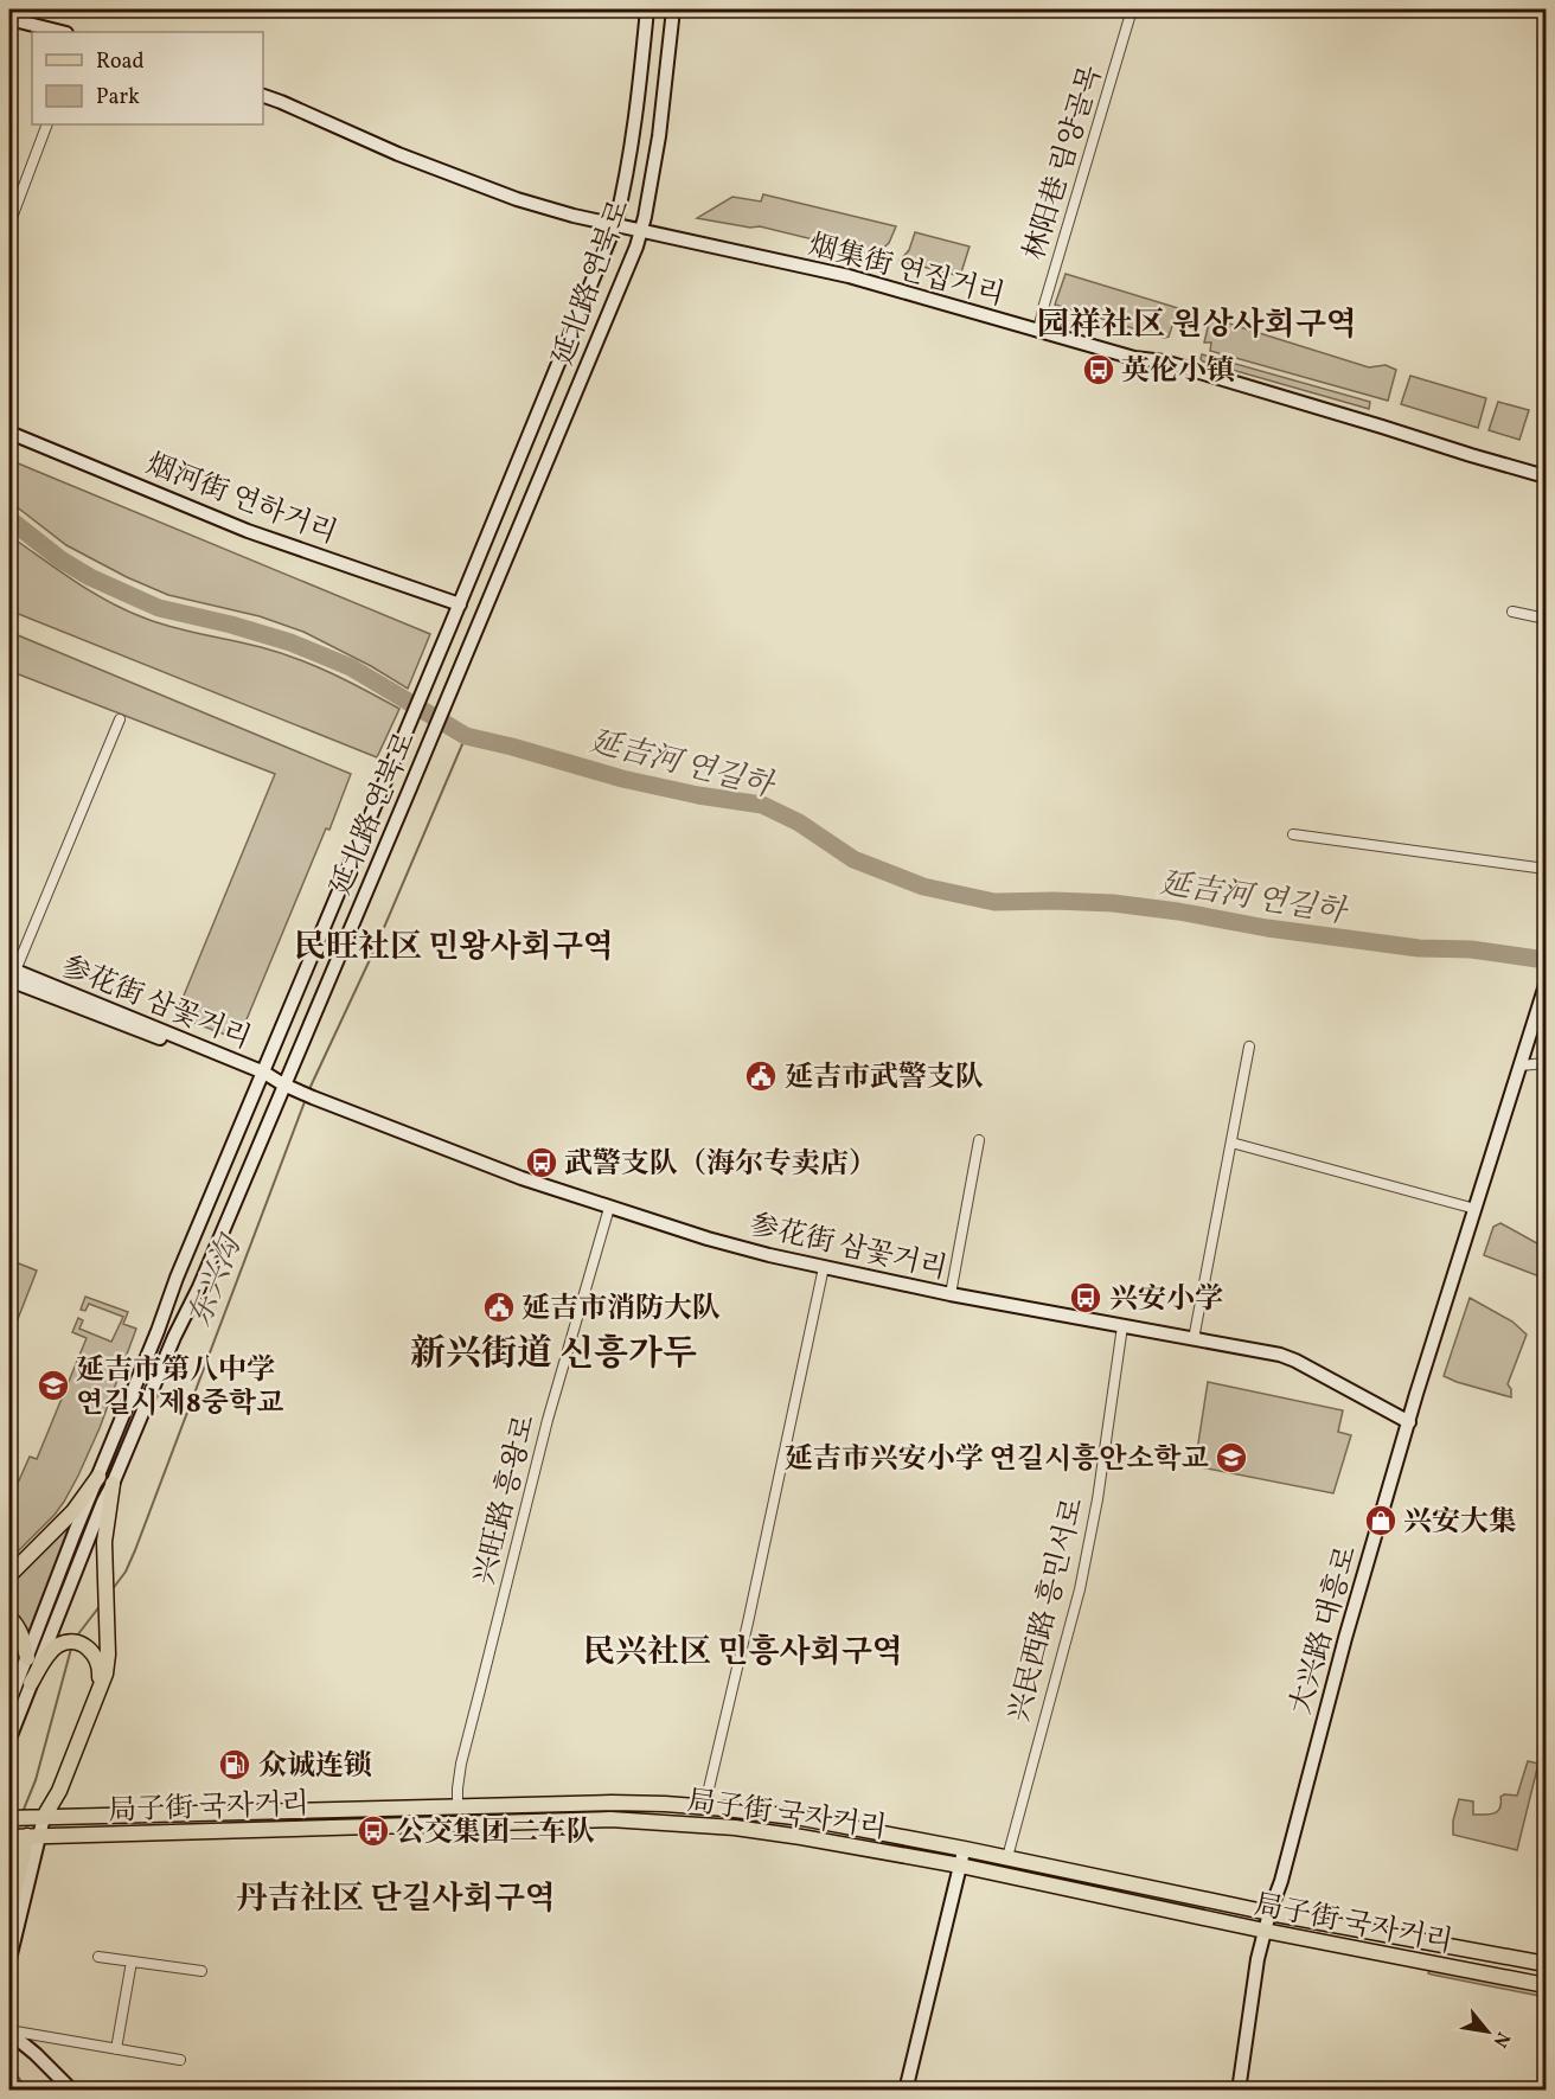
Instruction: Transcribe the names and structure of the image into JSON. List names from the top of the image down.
{
  "streets": {
    "main road": [
      "烟集街 연집거리",
      "延北路 연북로",
      "烟河街 연하거리",
      "参花街 삼꽃거리",
      "大兴路 대흥로",
      "局子街 국자거리"
    ],
    "street": ["林阳巷 림양골목", "兴旺路 흥왕로", "兴民西路 흥민서로"]
  },
  "crossings": [
    ["林阳巷 림양골목", "烟集街 연집거리"],
    ["烟集街 연집거리", "延北路 연북로"],
    ["延北路 연북로", "烟河街 연하거리"],
    ["延北路 연북로", "参花街 삼꽃거리"],
    ["参花街 삼꽃거리", "兴旺路 흥왕로"],
    ["参花街 삼꽃거리", "兴民西路 흥민서로"],
    ["参花街 삼꽃거리", "大兴路 대흥로"],
    ["兴旺路 흥왕로", "局子街 국자거리"],
    ["兴民西路 흥민서로", "局子街 국자거리"],
    ["大兴路 대흥로", "局子街 국자거리"]
  ],
  "districts": [
    "园祥社区 원상사회구역",
    "民旺社区 민왕사회구역",
    "新兴街道 신흥가두",
    "民兴社区 민흥사회구역",
    "丹吉社区 단길사회구역"
  ],
  "water": ["延吉河 연길하", "东兴沟"],
  "places": {
    "bus stop": [
      "英伦小镇",
      "武警支队（海尔专卖店）",
      "兴安小学",
      "公交集团二车队"
    ],
    "public building": ["延吉市武警支队", "延吉市消防大队"],
    "school or university": ["延吉市第八中学 연길시제8중학교", "延吉市兴安小学 연길시흥안소학교"],
    "shop": ["兴安大集"],
    "fuel station": ["众诚连锁"]
  },
  "legend": ["Road", "Park"],
  "north": "bottom right"
}
